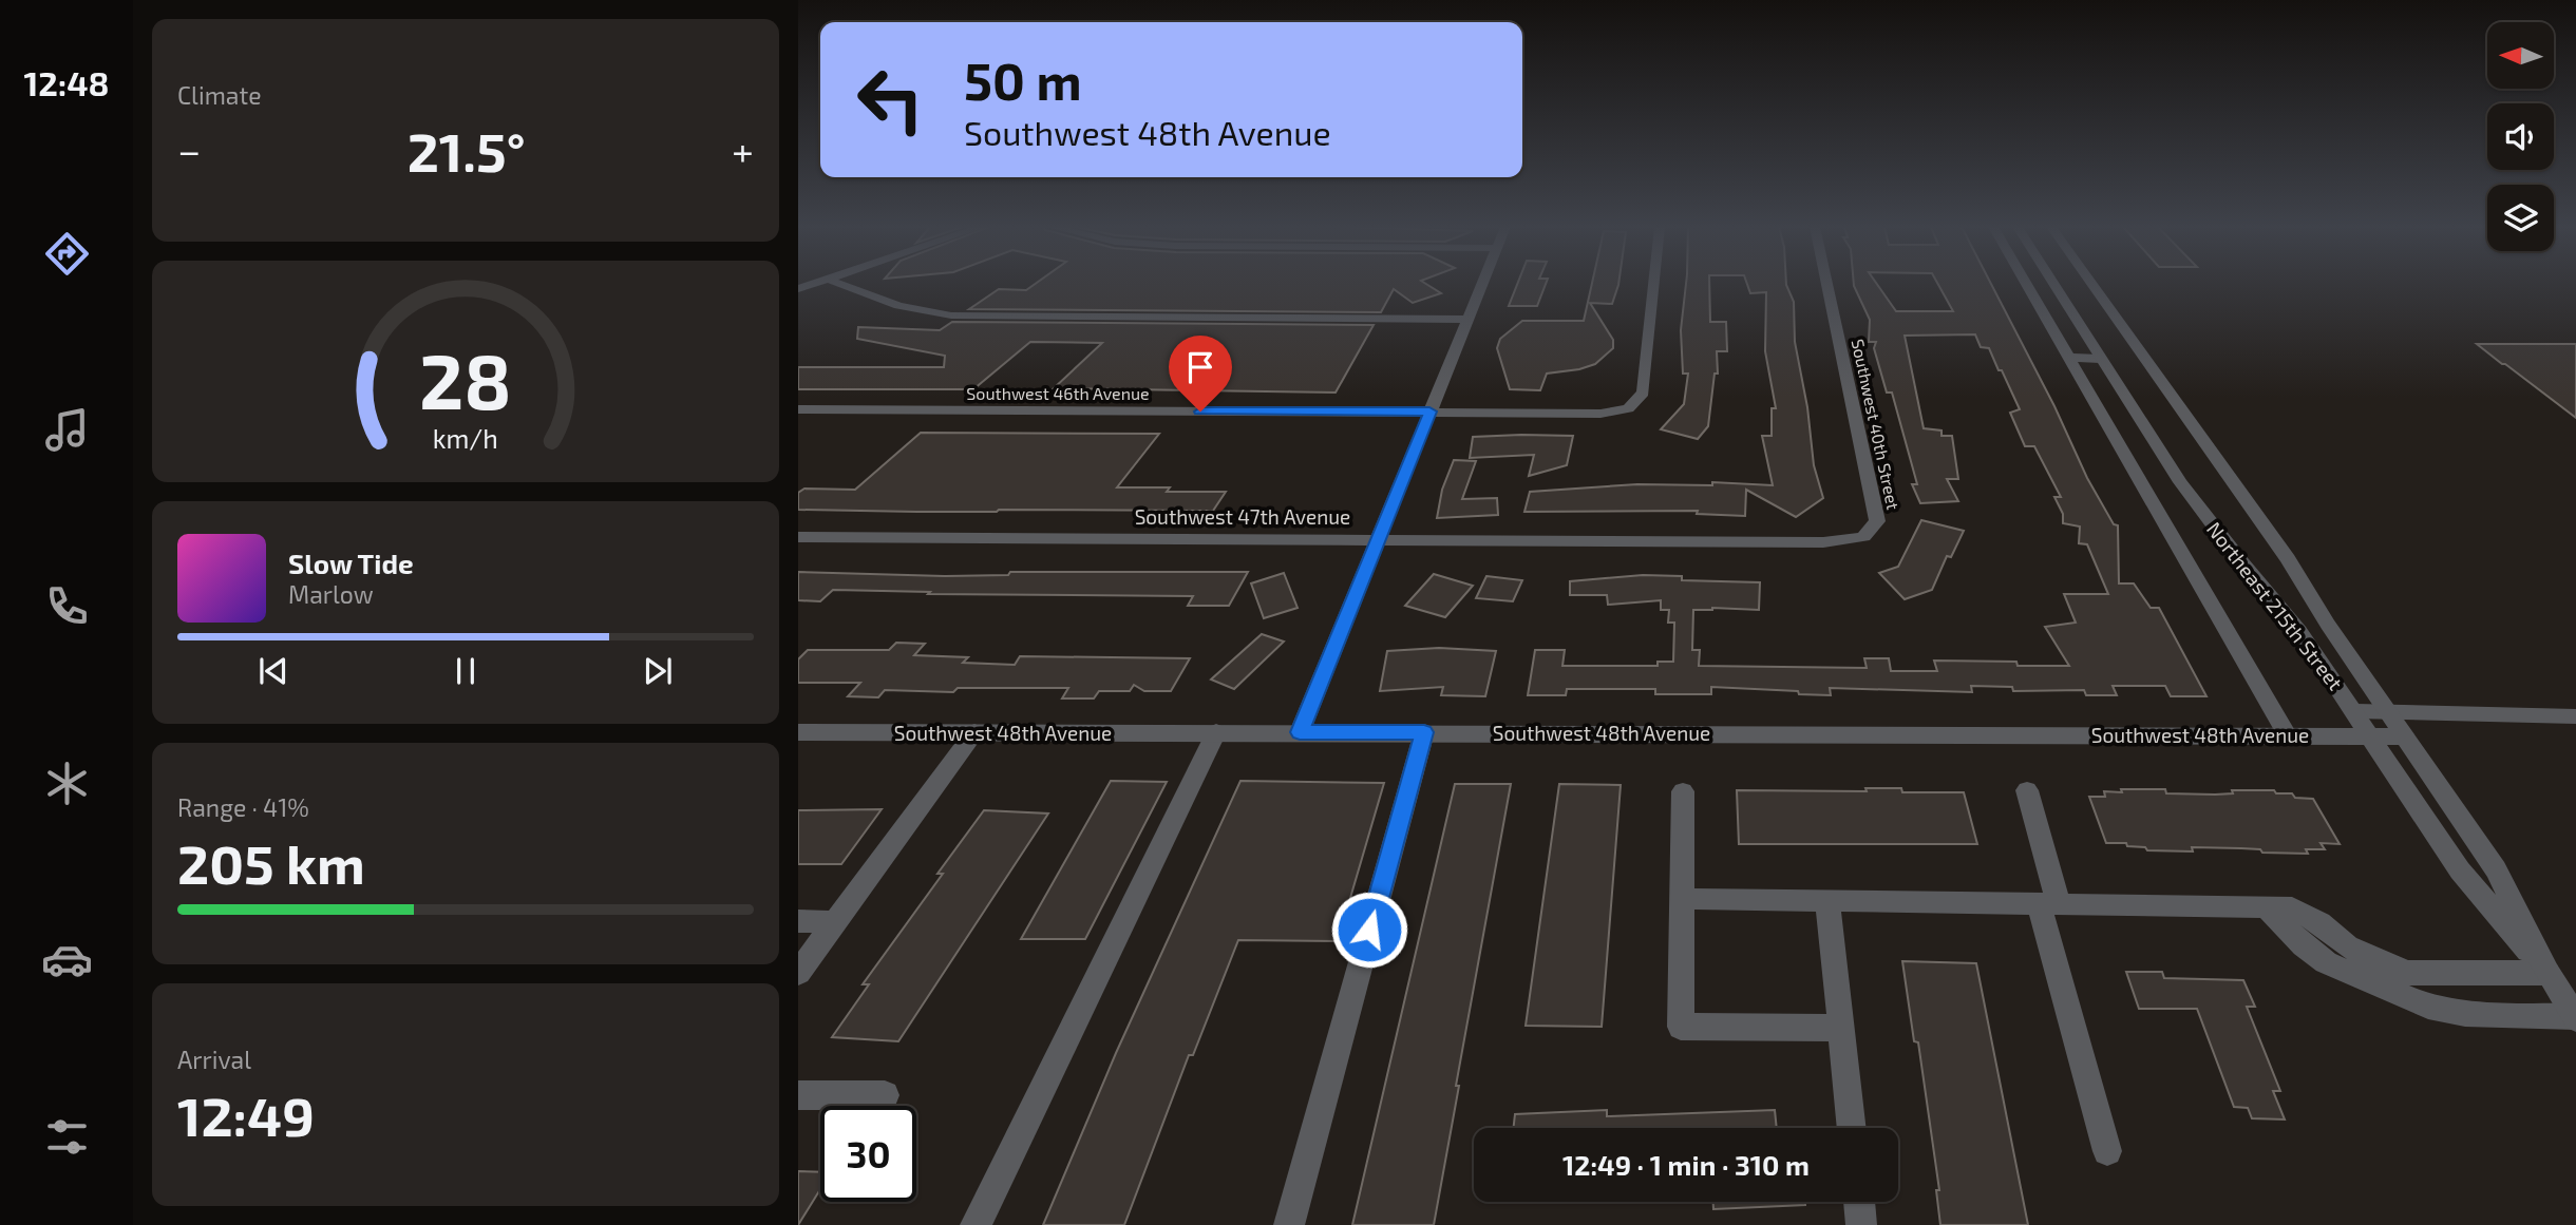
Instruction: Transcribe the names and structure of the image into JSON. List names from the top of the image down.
{
  "streets": {
    "street": [
      "Southwest 46th Avenue",
      "Southwest 40th Street",
      "Southwest 47th Avenue",
      "Northeast 215th Street",
      "Southwest 48th Avenue"
    ]
  },
  "crossings": [
    ["Southwest 40th Street", "Southwest 47th Avenue"],
    ["Northeast 215th Street", "Southwest 48th Avenue"]
  ],
  "north": "left",
  "page": {
    "tabs": "12:48",
    "tile": [
      "Climate",
      ["Range · 41%", "205 km"],
      ["Arrival", "12:49"]
    ],
    "turn": ["50 m", "Southwest 48th Avenue"],
    "heat": ["−", "21.5°", "+"],
    "song": ["Slow Tide", "Marlow"],
    "limit": "30",
    "trip": "12:49 · 1 min · 310 m",
    "gauge": ["28", "km/h"]
  }
}
